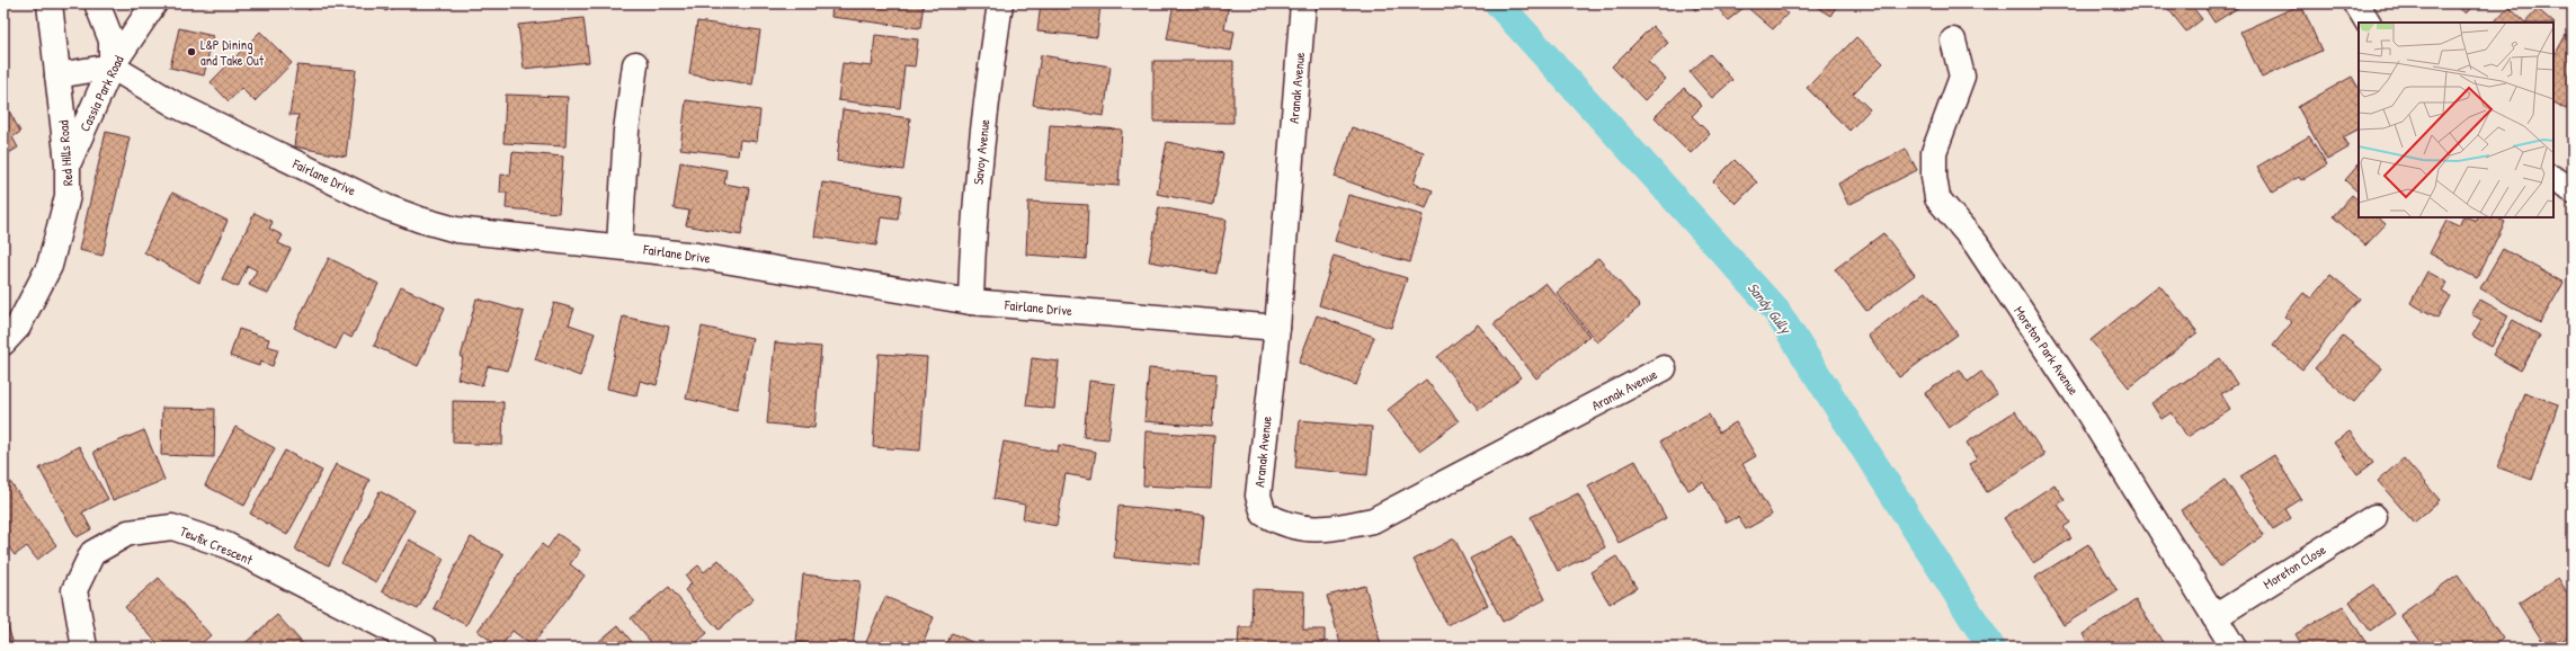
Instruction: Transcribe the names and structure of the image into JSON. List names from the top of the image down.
{
  "streets": {
    "street": [
      "Aranak Avenue",
      "Cassia Park Road",
      "Savoy Avenue",
      "Red Hills Road",
      "Fairlane Drive",
      "Moreton Park Avenue",
      "Tewfix Crescent",
      "Moreton Close"
    ]
  },
  "crossings": [
    ["Aranak Avenue", "Fairlane Drive"],
    ["Cassia Park Road", "Red Hills Road"],
    ["Cassia Park Road", "Fairlane Drive"],
    ["Savoy Avenue", "Fairlane Drive"],
    ["Moreton Park Avenue", "Moreton Close"]
  ],
  "water": ["Sandy Gully"],
  "places": ["L&P Dining and Take Out"]
}
